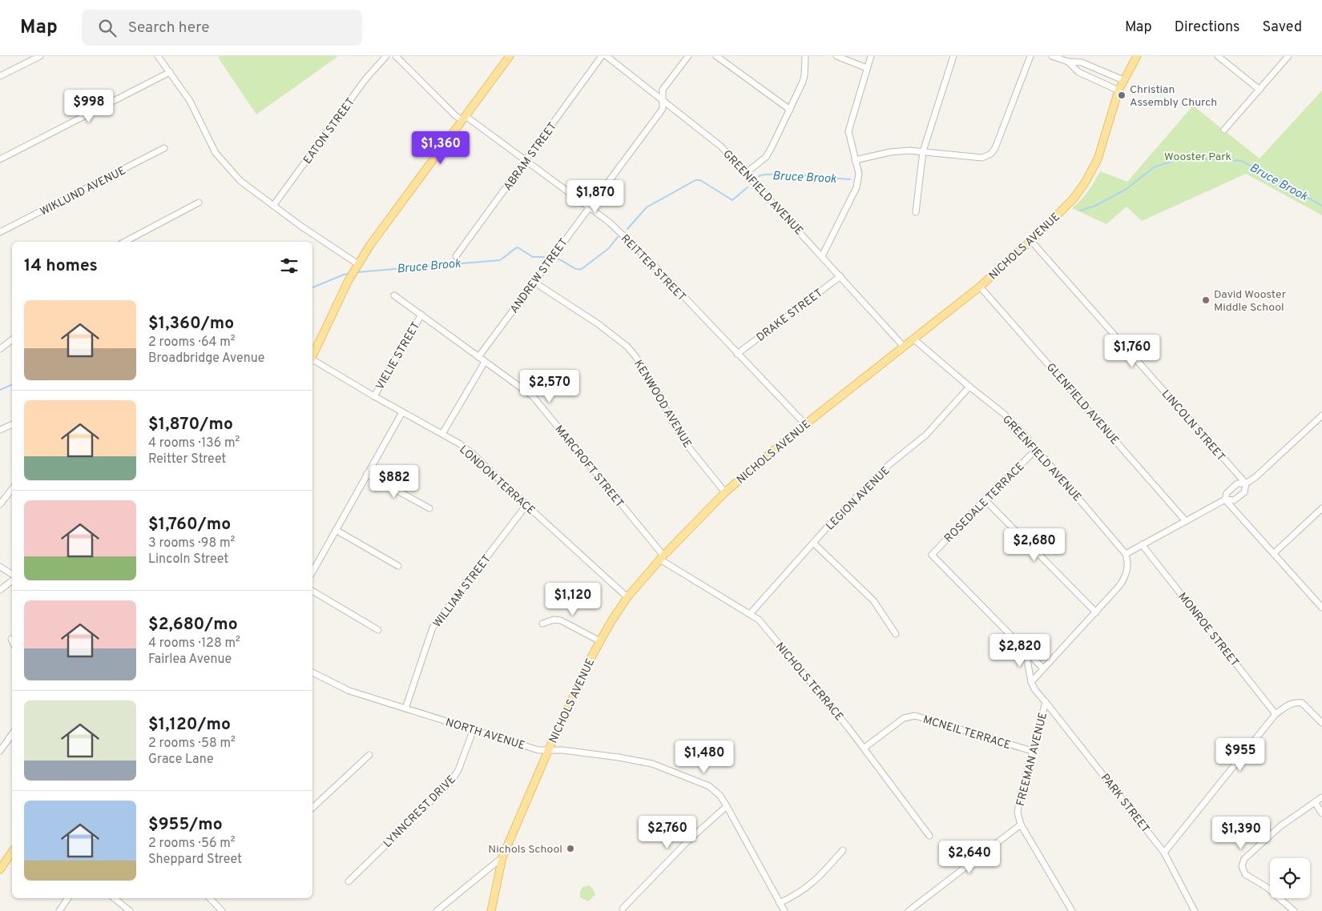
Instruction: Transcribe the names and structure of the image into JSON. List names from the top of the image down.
{
  "streets": {
    "main road": ["NICHOLS AVENUE"],
    "street": [
      "EATON STREET",
      "ABRAM STREET",
      "WIKLUND AVENUE",
      "GREENFIELD AVENUE",
      "REITTER STREET",
      "ANDREW STREET",
      "DRAKE STREET",
      "VIELIE STREET",
      "KENWOOD AVENUE",
      "GLENFIELD AVENUE",
      "LINCOLN STREET",
      "MARCROFT STREET",
      "LONDON TERRACE",
      "LEGION AVENUE",
      "ROSEDALE TERRACE",
      "WILLIAM STREET",
      "MONROE STREET",
      "NICHOLS TERRACE",
      "MCNEIL TERRACE",
      "NORTH AVENUE",
      "FREEMAN AVENUE",
      "PARK STREET",
      "LYNNCREST DRIVE"
    ]
  },
  "crossings": [
    ["ABRAM STREET", "REITTER STREET"],
    ["GREENFIELD AVENUE", "NICHOLS AVENUE"],
    ["GREENFIELD AVENUE", "ANDREW STREET"],
    ["GREENFIELD AVENUE", "DRAKE STREET"],
    ["GREENFIELD AVENUE", "LEGION AVENUE"],
    ["GREENFIELD AVENUE", "ROSEDALE TERRACE"],
    ["NICHOLS AVENUE", "REITTER STREET"],
    ["NICHOLS AVENUE", "KENWOOD AVENUE"],
    ["NICHOLS AVENUE", "GLENFIELD AVENUE"],
    ["NICHOLS AVENUE", "LINCOLN STREET"],
    ["NICHOLS AVENUE", "MARCROFT STREET"],
    ["NICHOLS AVENUE", "LONDON TERRACE"],
    ["NICHOLS AVENUE", "NICHOLS TERRACE"],
    ["NICHOLS AVENUE", "NORTH AVENUE"],
    ["REITTER STREET", "ANDREW STREET"],
    ["REITTER STREET", "DRAKE STREET"],
    ["ANDREW STREET", "KENWOOD AVENUE"],
    ["ANDREW STREET", "MARCROFT STREET"],
    ["VIELIE STREET", "MARCROFT STREET"],
    ["VIELIE STREET", "LONDON TERRACE"],
    ["MARCROFT STREET", "NICHOLS TERRACE"],
    ["LONDON TERRACE", "WILLIAM STREET"],
    ["LEGION AVENUE", "NICHOLS TERRACE"],
    ["WILLIAM STREET", "NORTH AVENUE"],
    ["NICHOLS TERRACE", "MCNEIL TERRACE"],
    ["MCNEIL TERRACE", "FREEMAN AVENUE"],
    ["NORTH AVENUE", "LYNNCREST DRIVE"],
    ["FREEMAN AVENUE", "PARK STREET"]
  ],
  "water": ["Bruce Brook"],
  "parks": ["Wooster Park"],
  "places": ["Christian Assembly Church", "David Wooster Middle School", "Nichols School"],
  "page": {
    "header": "Map",
    "search": "Search here",
    "nav": ["Map", "Directions", "Saved"],
    "price": [
      "$998",
      "$1,360",
      "$1,870",
      "$1,760",
      "$2,570",
      "$882",
      "$2,680",
      "$1,120",
      "$2,820",
      "$955",
      "$1,480",
      "$2,760",
      "$1,390",
      "$2,640"
    ],
    "heading": "14 homes",
    "list": [
      {
        "name": "$1,360/mo",
        "note": "2 rooms · 64 m² · Broadbridge Avenue"
      },
      {
        "name": "$1,870/mo",
        "note": "4 rooms · 136 m² · Reitter Street"
      },
      {
        "name": "$1,760/mo",
        "note": "3 rooms · 98 m² · Lincoln Street"
      },
      {
        "name": "$2,680/mo",
        "note": "4 rooms · 128 m² · Fairlea Avenue"
      },
      {
        "name": "$1,120/mo",
        "note": "2 rooms · 58 m² · Grace Lane"
      },
      {
        "name": "$955/mo",
        "note": "2 rooms · 56 m² · Sheppard Street"
      }
    ]
  }
}
